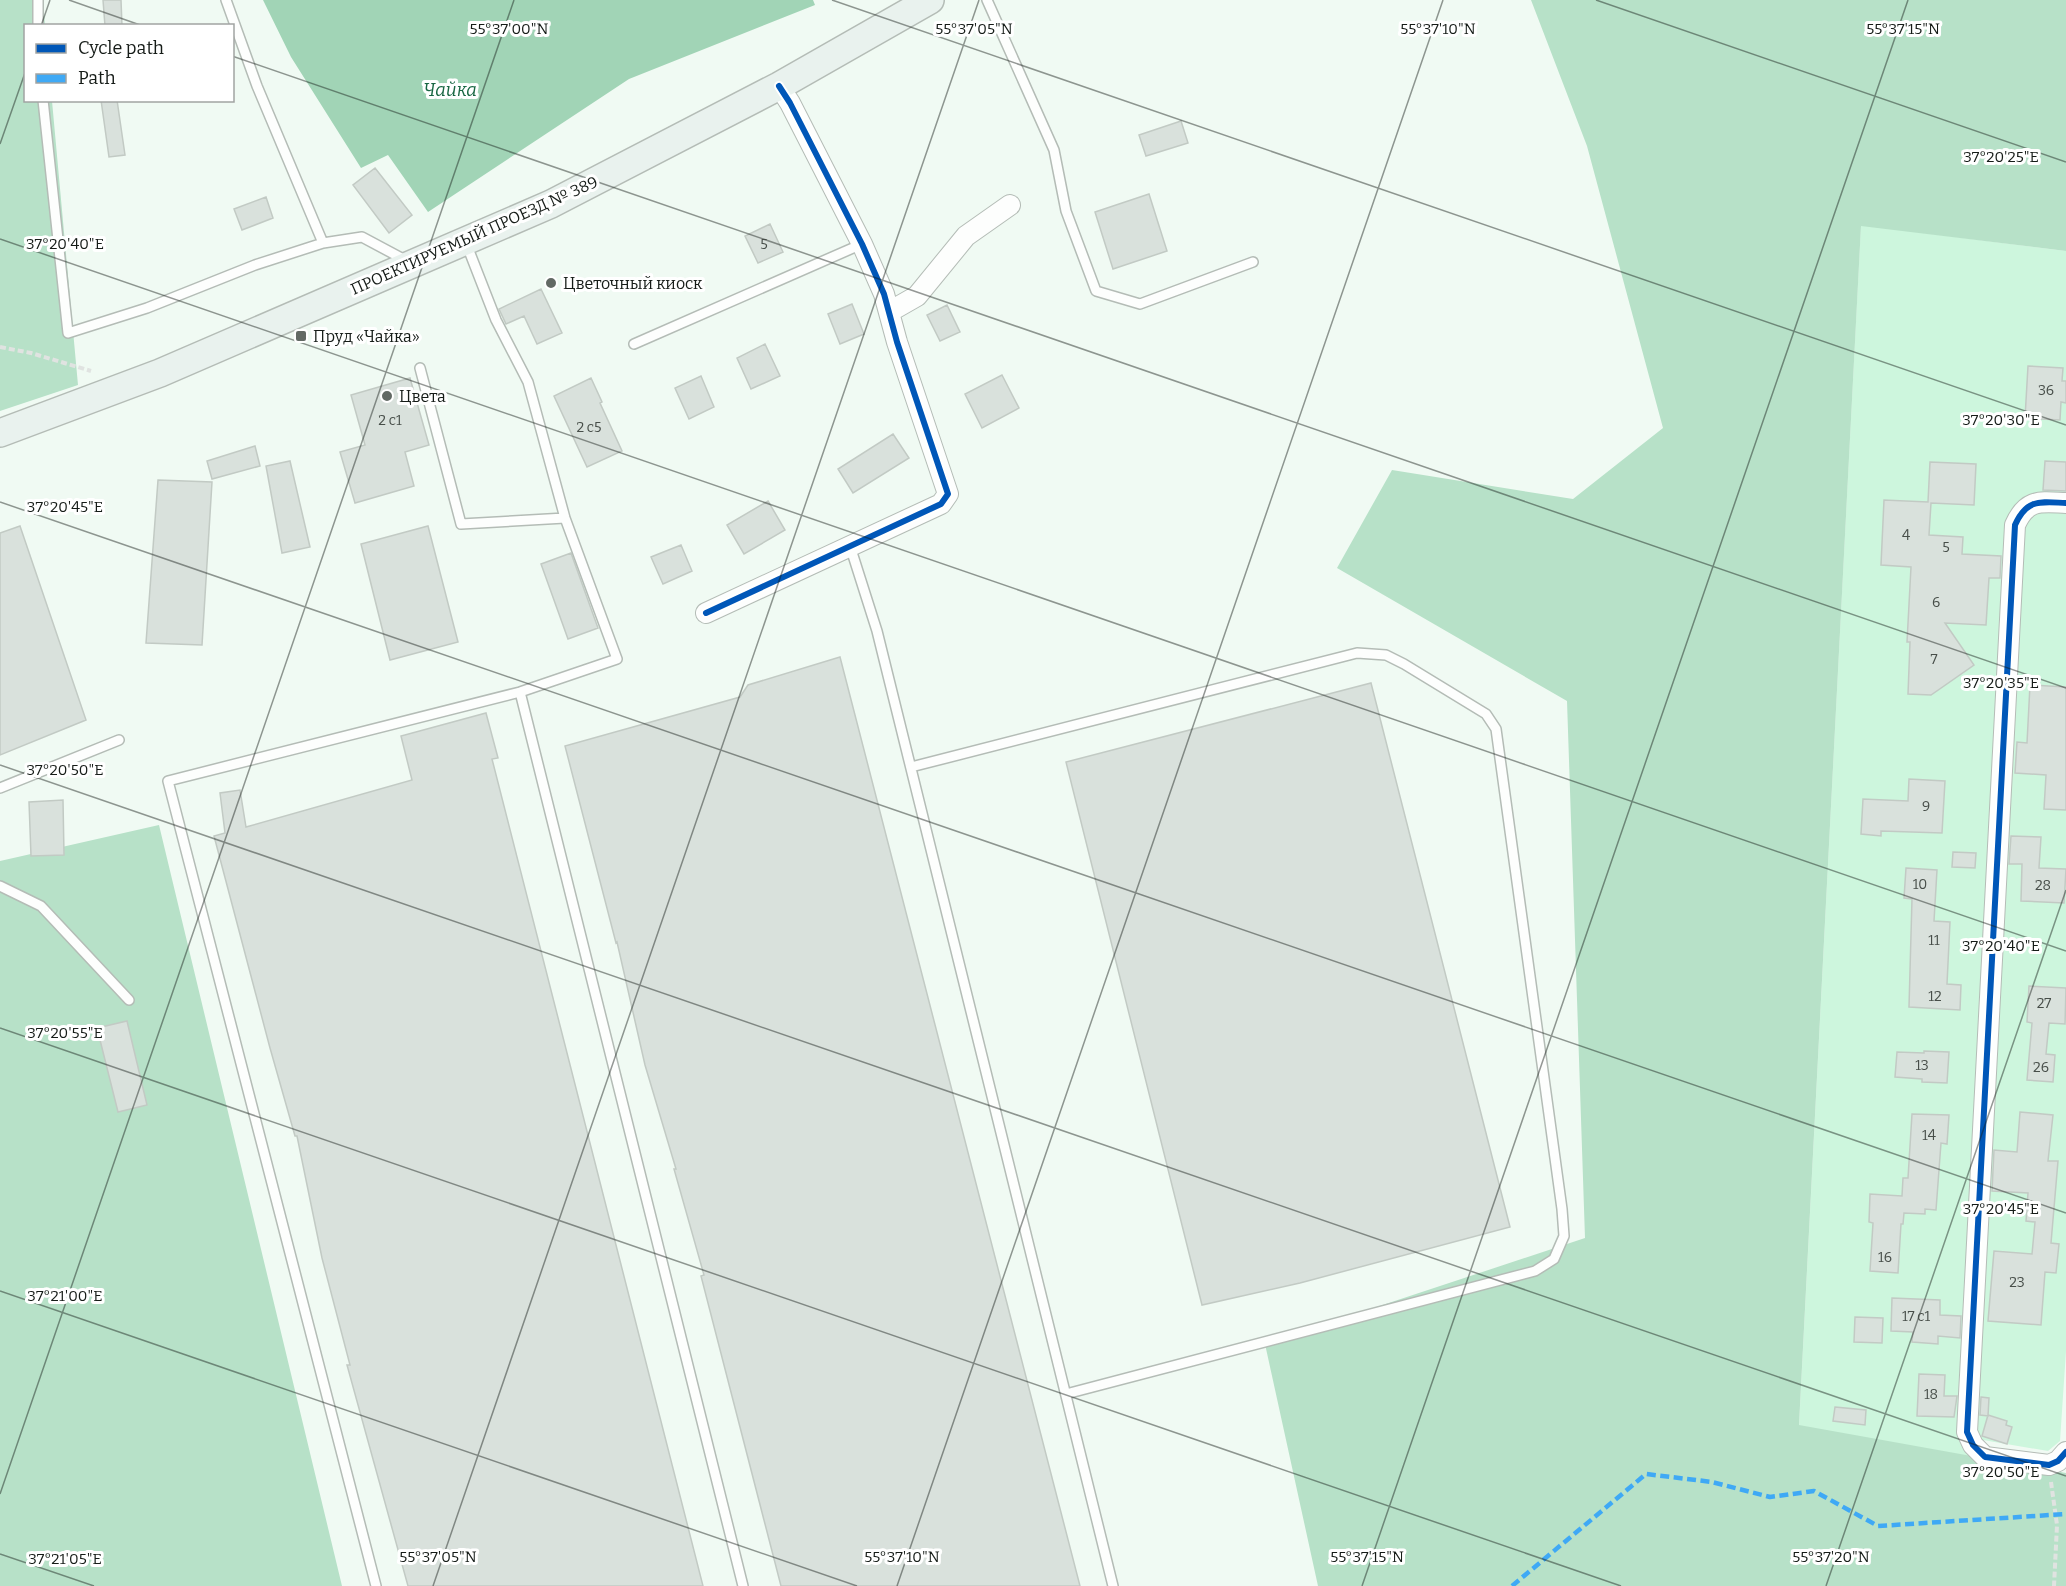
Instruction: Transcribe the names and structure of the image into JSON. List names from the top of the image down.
{
  "streets": {
    "main road": ["ПРОЕКТИРУЕМЫЙ ПРОЕЗД № 389"]
  },
  "water": ["Чайка"],
  "places": {
    "other": ["Цветочный киоск", "Цвета"],
    "transit": ["Пруд «Чайка»"]
  },
  "house_numbers": [
    "5",
    "36",
    "2 с1",
    "2 с5",
    "4",
    "5",
    "6",
    "7",
    "9",
    "10",
    "28",
    "11",
    "12",
    "27",
    "13",
    "26",
    "14",
    "16",
    "23",
    "17 с1",
    "18"
  ],
  "legend": ["Cycle path", "Path"],
  "coordinates": [
    "55°37'00\"N",
    "55°37'05\"N",
    "55°37'10\"N",
    "55°37'15\"N",
    "37°20'25\"E",
    "37°20'40\"E",
    "37°20'30\"E",
    "37°20'45\"E",
    "37°20'35\"E",
    "37°20'50\"E",
    "37°20'55\"E",
    "37°21'00\"E",
    "55°37'20\"N",
    "37°21'05\"E"
  ]
}
